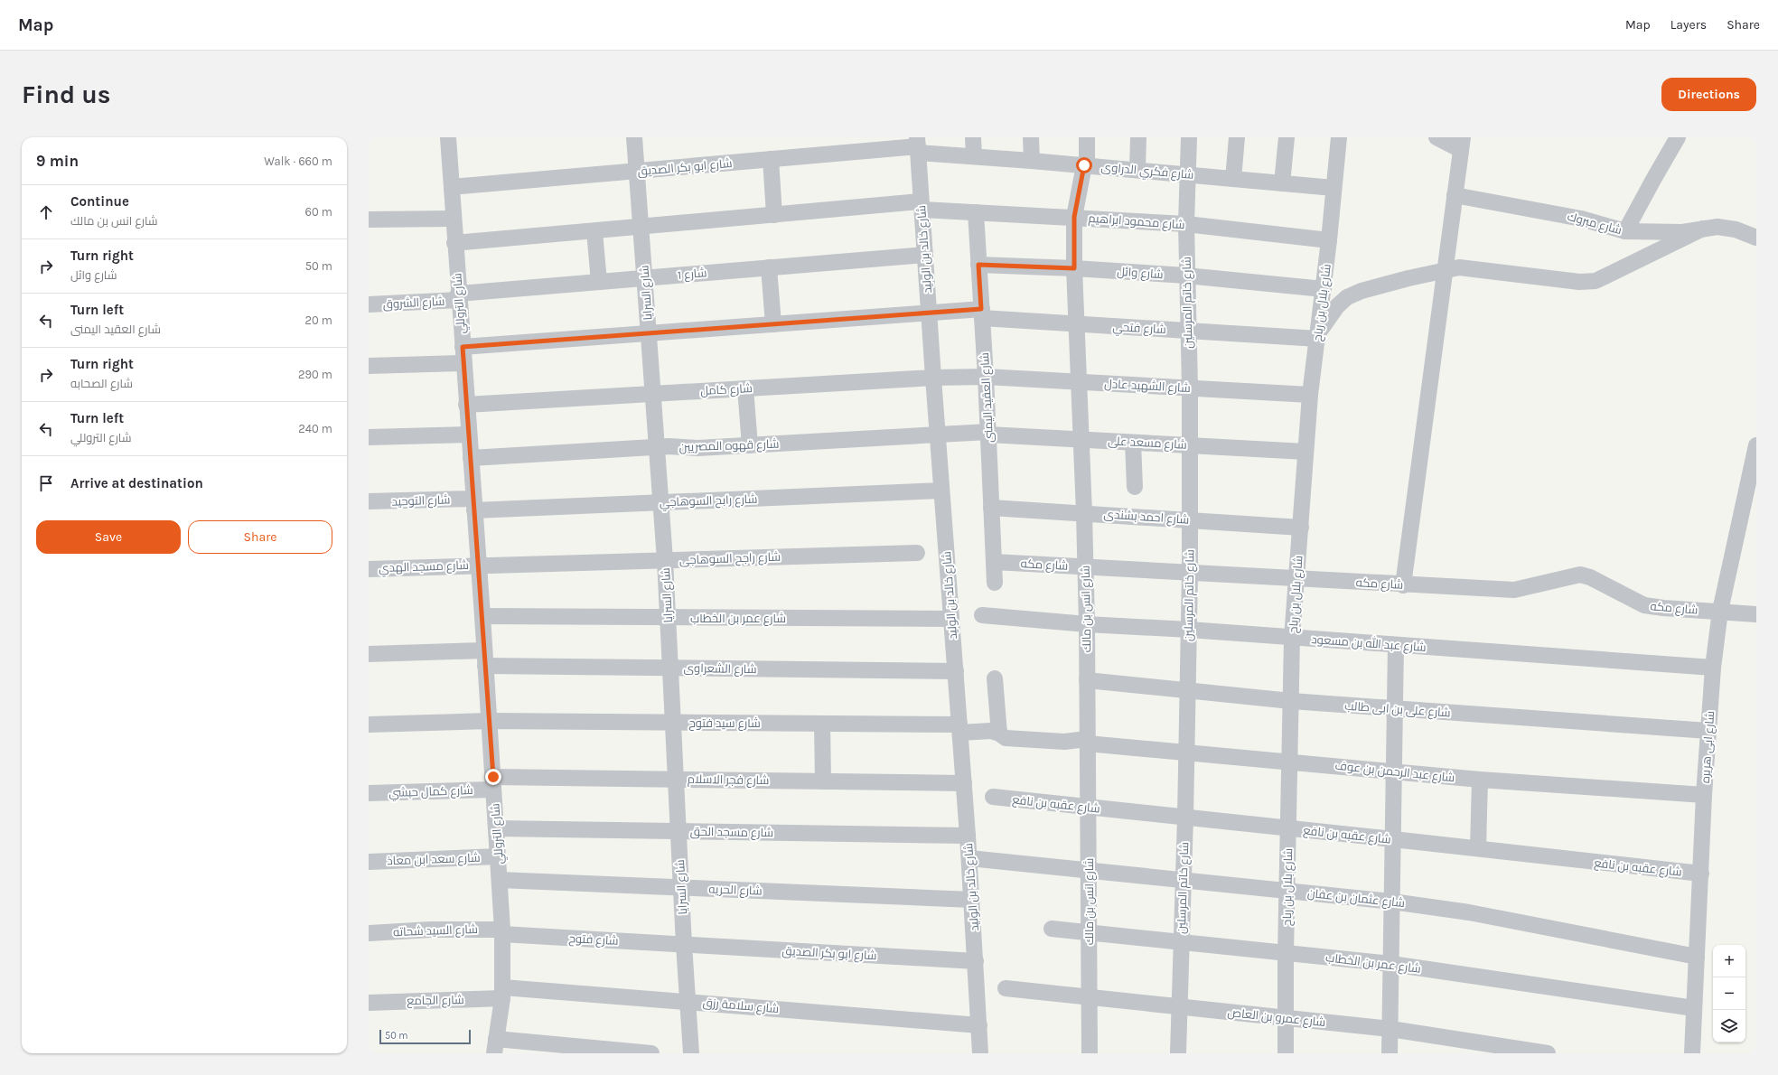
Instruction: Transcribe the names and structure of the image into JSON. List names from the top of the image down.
{
  "streets": {
    "street": [
      "شارع ابو بكر الصديق",
      "شارع فكري الدراوى",
      "شارع محمود ابراهيم",
      "شارع مبروك",
      "شارع خالد بن الوليد",
      "شارع وائل",
      "شارع 1",
      "شارع السرايا",
      "شارع الشروق",
      "شارع خاتم المرسلين",
      "شارع بلال بن رباح",
      "شارع التروللي",
      "شارع فتحي",
      "شارع الشهيد عادل",
      "شارع كامل",
      "شارع العقيد اليمنى",
      "شارع مسعد على",
      "شارع قهوه المصريين",
      "شارع التوحيد",
      "شارع رابح السوهاجي",
      "شارع احمد بشندى",
      "شارع راجح السوهاجى",
      "شارع مكه",
      "شارع مسجد الهدي",
      "شارع انس بن مالك",
      "شارع عمر بن الخطاب",
      "شارع عبد الله بن مسعود",
      "شارع الشعراوى",
      "شارع على بن ابى طالب",
      "شارع سيد فتوح",
      "شارع ابى هريره",
      "شارع عبد الرحمن بن عوف",
      "شارع فجر الاسلام",
      "شارع كمال حبشي",
      "شارع عقبه بن نافع",
      "شارع مسجد الحق",
      "شارع سعد ابن معاذ",
      "شارع الحريه",
      "شارع عثمان بن عفان",
      "شارع السيد شحاته",
      "شارع فتوح",
      "شارع الجامع",
      "شارع سلامة رزق",
      "شارع عمرو بن العاص"
    ]
  },
  "crossings": [
    ["شارع ابو بكر الصديق", "شارع فكري الدراوى"],
    ["شارع ابو بكر الصديق", "شارع خالد بن الوليد"],
    ["شارع ابو بكر الصديق", "شارع السرايا"],
    ["شارع ابو بكر الصديق", "شارع التروللي"],
    ["شارع ابو بكر الصديق", "شارع فتوح"],
    ["شارع فكري الدراوى", "شارع خالد بن الوليد"],
    ["شارع فكري الدراوى", "شارع خاتم المرسلين"],
    ["شارع فكري الدراوى", "شارع بلال بن رباح"],
    ["شارع فكري الدراوى", "شارع انس بن مالك"],
    ["شارع محمود ابراهيم", "شارع خالد بن الوليد"],
    ["شارع محمود ابراهيم", "شارع السرايا"],
    ["شارع محمود ابراهيم", "شارع خاتم المرسلين"],
    ["شارع محمود ابراهيم", "شارع بلال بن رباح"],
    ["شارع محمود ابراهيم", "شارع التروللي"],
    ["شارع محمود ابراهيم", "شارع العقيد اليمنى"],
    ["شارع محمود ابراهيم", "شارع انس بن مالك"],
    ["شارع خالد بن الوليد", "شارع 1"],
    ["شارع خالد بن الوليد", "شارع فتحي"],
    ["شارع خالد بن الوليد", "شارع كامل"],
    ["شارع خالد بن الوليد", "شارع قهوه المصريين"],
    ["شارع خالد بن الوليد", "شارع رابح السوهاجي"],
    ["شارع خالد بن الوليد", "شارع عمر بن الخطاب"],
    ["شارع خالد بن الوليد", "شارع الشعراوى"],
    ["شارع خالد بن الوليد", "شارع سيد فتوح"],
    ["شارع خالد بن الوليد", "شارع فجر الاسلام"],
    ["شارع خالد بن الوليد", "شارع مسجد الحق"],
    ["شارع خالد بن الوليد", "شارع الحريه"],
    ["شارع خالد بن الوليد", "شارع عثمان بن عفان"],
    ["شارع خالد بن الوليد", "شارع سلامة رزق"],
    ["شارع وائل", "شارع خاتم المرسلين"],
    ["شارع وائل", "شارع بلال بن رباح"],
    ["شارع وائل", "شارع العقيد اليمنى"],
    ["شارع وائل", "شارع انس بن مالك"],
    ["شارع 1", "شارع السرايا"],
    ["شارع 1", "شارع الشروق"],
    ["شارع 1", "شارع التروللي"],
    ["شارع السرايا", "شارع فتحي"],
    ["شارع السرايا", "شارع كامل"],
    ["شارع السرايا", "شارع قهوه المصريين"],
    ["شارع السرايا", "شارع رابح السوهاجي"],
    ["شارع السرايا", "شارع راجح السوهاجى"],
    ["شارع السرايا", "شارع عمر بن الخطاب"],
    ["شارع السرايا", "شارع الشعراوى"],
    ["شارع السرايا", "شارع سيد فتوح"],
    ["شارع السرايا", "شارع فجر الاسلام"],
    ["شارع السرايا", "شارع مسجد الحق"],
    ["شارع السرايا", "شارع الحريه"],
    ["شارع السرايا", "شارع فتوح"],
    ["شارع السرايا", "شارع سلامة رزق"],
    ["شارع الشروق", "شارع التروللي"],
    ["شارع خاتم المرسلين", "شارع فتحي"],
    ["شارع خاتم المرسلين", "شارع الشهيد عادل"],
    ["شارع خاتم المرسلين", "شارع مسعد على"],
    ["شارع خاتم المرسلين", "شارع احمد بشندى"],
    ["شارع خاتم المرسلين", "شارع مكه"],
    ["شارع خاتم المرسلين", "شارع عمر بن الخطاب"],
    ["شارع خاتم المرسلين", "شارع عبد الله بن مسعود"],
    ["شارع خاتم المرسلين", "شارع على بن ابى طالب"],
    ["شارع خاتم المرسلين", "شارع عبد الرحمن بن عوف"],
    ["شارع خاتم المرسلين", "شارع عقبه بن نافع"],
    ["شارع خاتم المرسلين", "شارع عثمان بن عفان"],
    ["شارع خاتم المرسلين", "شارع عمرو بن العاص"],
    ["شارع بلال بن رباح", "شارع فتحي"],
    ["شارع بلال بن رباح", "شارع الشهيد عادل"],
    ["شارع بلال بن رباح", "شارع مسعد على"],
    ["شارع بلال بن رباح", "شارع احمد بشندى"],
    ["شارع بلال بن رباح", "شارع مكه"],
    ["شارع بلال بن رباح", "شارع عمر بن الخطاب"],
    ["شارع بلال بن رباح", "شارع عبد الله بن مسعود"],
    ["شارع بلال بن رباح", "شارع على بن ابى طالب"],
    ["شارع بلال بن رباح", "شارع عبد الرحمن بن عوف"],
    ["شارع بلال بن رباح", "شارع عقبه بن نافع"],
    ["شارع بلال بن رباح", "شارع عثمان بن عفان"],
    ["شارع بلال بن رباح", "شارع عمرو بن العاص"],
    ["شارع التروللي", "شارع فتحي"],
    ["شارع التروللي", "شارع كامل"],
    ["شارع التروللي", "شارع قهوه المصريين"],
    ["شارع التروللي", "شارع التوحيد"],
    ["شارع التروللي", "شارع رابح السوهاجي"],
    ["شارع التروللي", "شارع راجح السوهاجى"],
    ["شارع التروللي", "شارع مسجد الهدي"],
    ["شارع التروللي", "شارع عمر بن الخطاب"],
    ["شارع التروللي", "شارع الشعراوى"],
    ["شارع التروللي", "شارع سيد فتوح"],
    ["شارع التروللي", "شارع فجر الاسلام"],
    ["شارع التروللي", "شارع كمال حبشي"],
    ["شارع التروللي", "شارع مسجد الحق"],
    ["شارع التروللي", "شارع سعد ابن معاذ"],
    ["شارع التروللي", "شارع الحريه"],
    ["شارع التروللي", "شارع السيد شحاته"],
    ["شارع التروللي", "شارع فتوح"],
    ["شارع التروللي", "شارع الجامع"],
    ["شارع التروللي", "شارع سلامة رزق"],
    ["شارع فتحي", "شارع العقيد اليمنى"],
    ["شارع فتحي", "شارع انس بن مالك"],
    ["شارع الشهيد عادل", "شارع كامل"],
    ["شارع الشهيد عادل", "شارع العقيد اليمنى"],
    ["شارع الشهيد عادل", "شارع انس بن مالك"],
    ["شارع كامل", "شارع العقيد اليمنى"],
    ["شارع العقيد اليمنى", "شارع مسعد على"],
    ["شارع العقيد اليمنى", "شارع قهوه المصريين"],
    ["شارع العقيد اليمنى", "شارع احمد بشندى"],
    ["شارع العقيد اليمنى", "شارع مكه"],
    ["شارع مسعد على", "شارع قهوه المصريين"],
    ["شارع مسعد على", "شارع انس بن مالك"],
    ["شارع التوحيد", "شارع رابح السوهاجي"],
    ["شارع احمد بشندى", "شارع انس بن مالك"],
    ["شارع راجح السوهاجى", "شارع مسجد الهدي"],
    ["شارع مكه", "شارع انس بن مالك"],
    ["شارع مكه", "شارع ابى هريره"],
    ["شارع انس بن مالك", "شارع عمر بن الخطاب"],
    ["شارع انس بن مالك", "شارع عبد الله بن مسعود"],
    ["شارع انس بن مالك", "شارع على بن ابى طالب"],
    ["شارع انس بن مالك", "شارع عبد الرحمن بن عوف"],
    ["شارع انس بن مالك", "شارع عقبه بن نافع"],
    ["شارع انس بن مالك", "شارع عثمان بن عفان"],
    ["شارع انس بن مالك", "شارع عمرو بن العاص"],
    ["شارع عمر بن الخطاب", "شارع ابى هريره"],
    ["شارع عبد الله بن مسعود", "شارع ابى هريره"],
    ["شارع على بن ابى طالب", "شارع ابى هريره"],
    ["شارع سيد فتوح", "شارع عبد الرحمن بن عوف"],
    ["شارع ابى هريره", "شارع عبد الرحمن بن عوف"],
    ["شارع ابى هريره", "شارع عقبه بن نافع"],
    ["شارع ابى هريره", "شارع عثمان بن عفان"],
    ["شارع فجر الاسلام", "شارع كمال حبشي"],
    ["شارع السيد شحاته", "شارع فتوح"],
    ["شارع الجامع", "شارع سلامة رزق"]
  ],
  "scale_bar": "50 m",
  "page": {
    "header": "Map",
    "nav": ["Map", "Layers", "Share"],
    "buttons": [
      "Directions",
      ["Save", "Share"]
    ],
    "title": "Find us",
    "heading": ["9 min", "Walk · 660 m"],
    "list": [
      ["Continue", "شارع انس بن مالك", "60 m"],
      ["Turn right", "شارع وائل", "50 m"],
      ["Turn left", "شارع العقيد اليمنى", "20 m"],
      ["Turn right", "شارع الصحابه", "290 m"],
      ["Turn left", "شارع التروللي", "240 m"],
      "Arrive at destination"
    ],
    "map_buttons": ["+", "−"],
    "scale": "50 m"
  }
}
